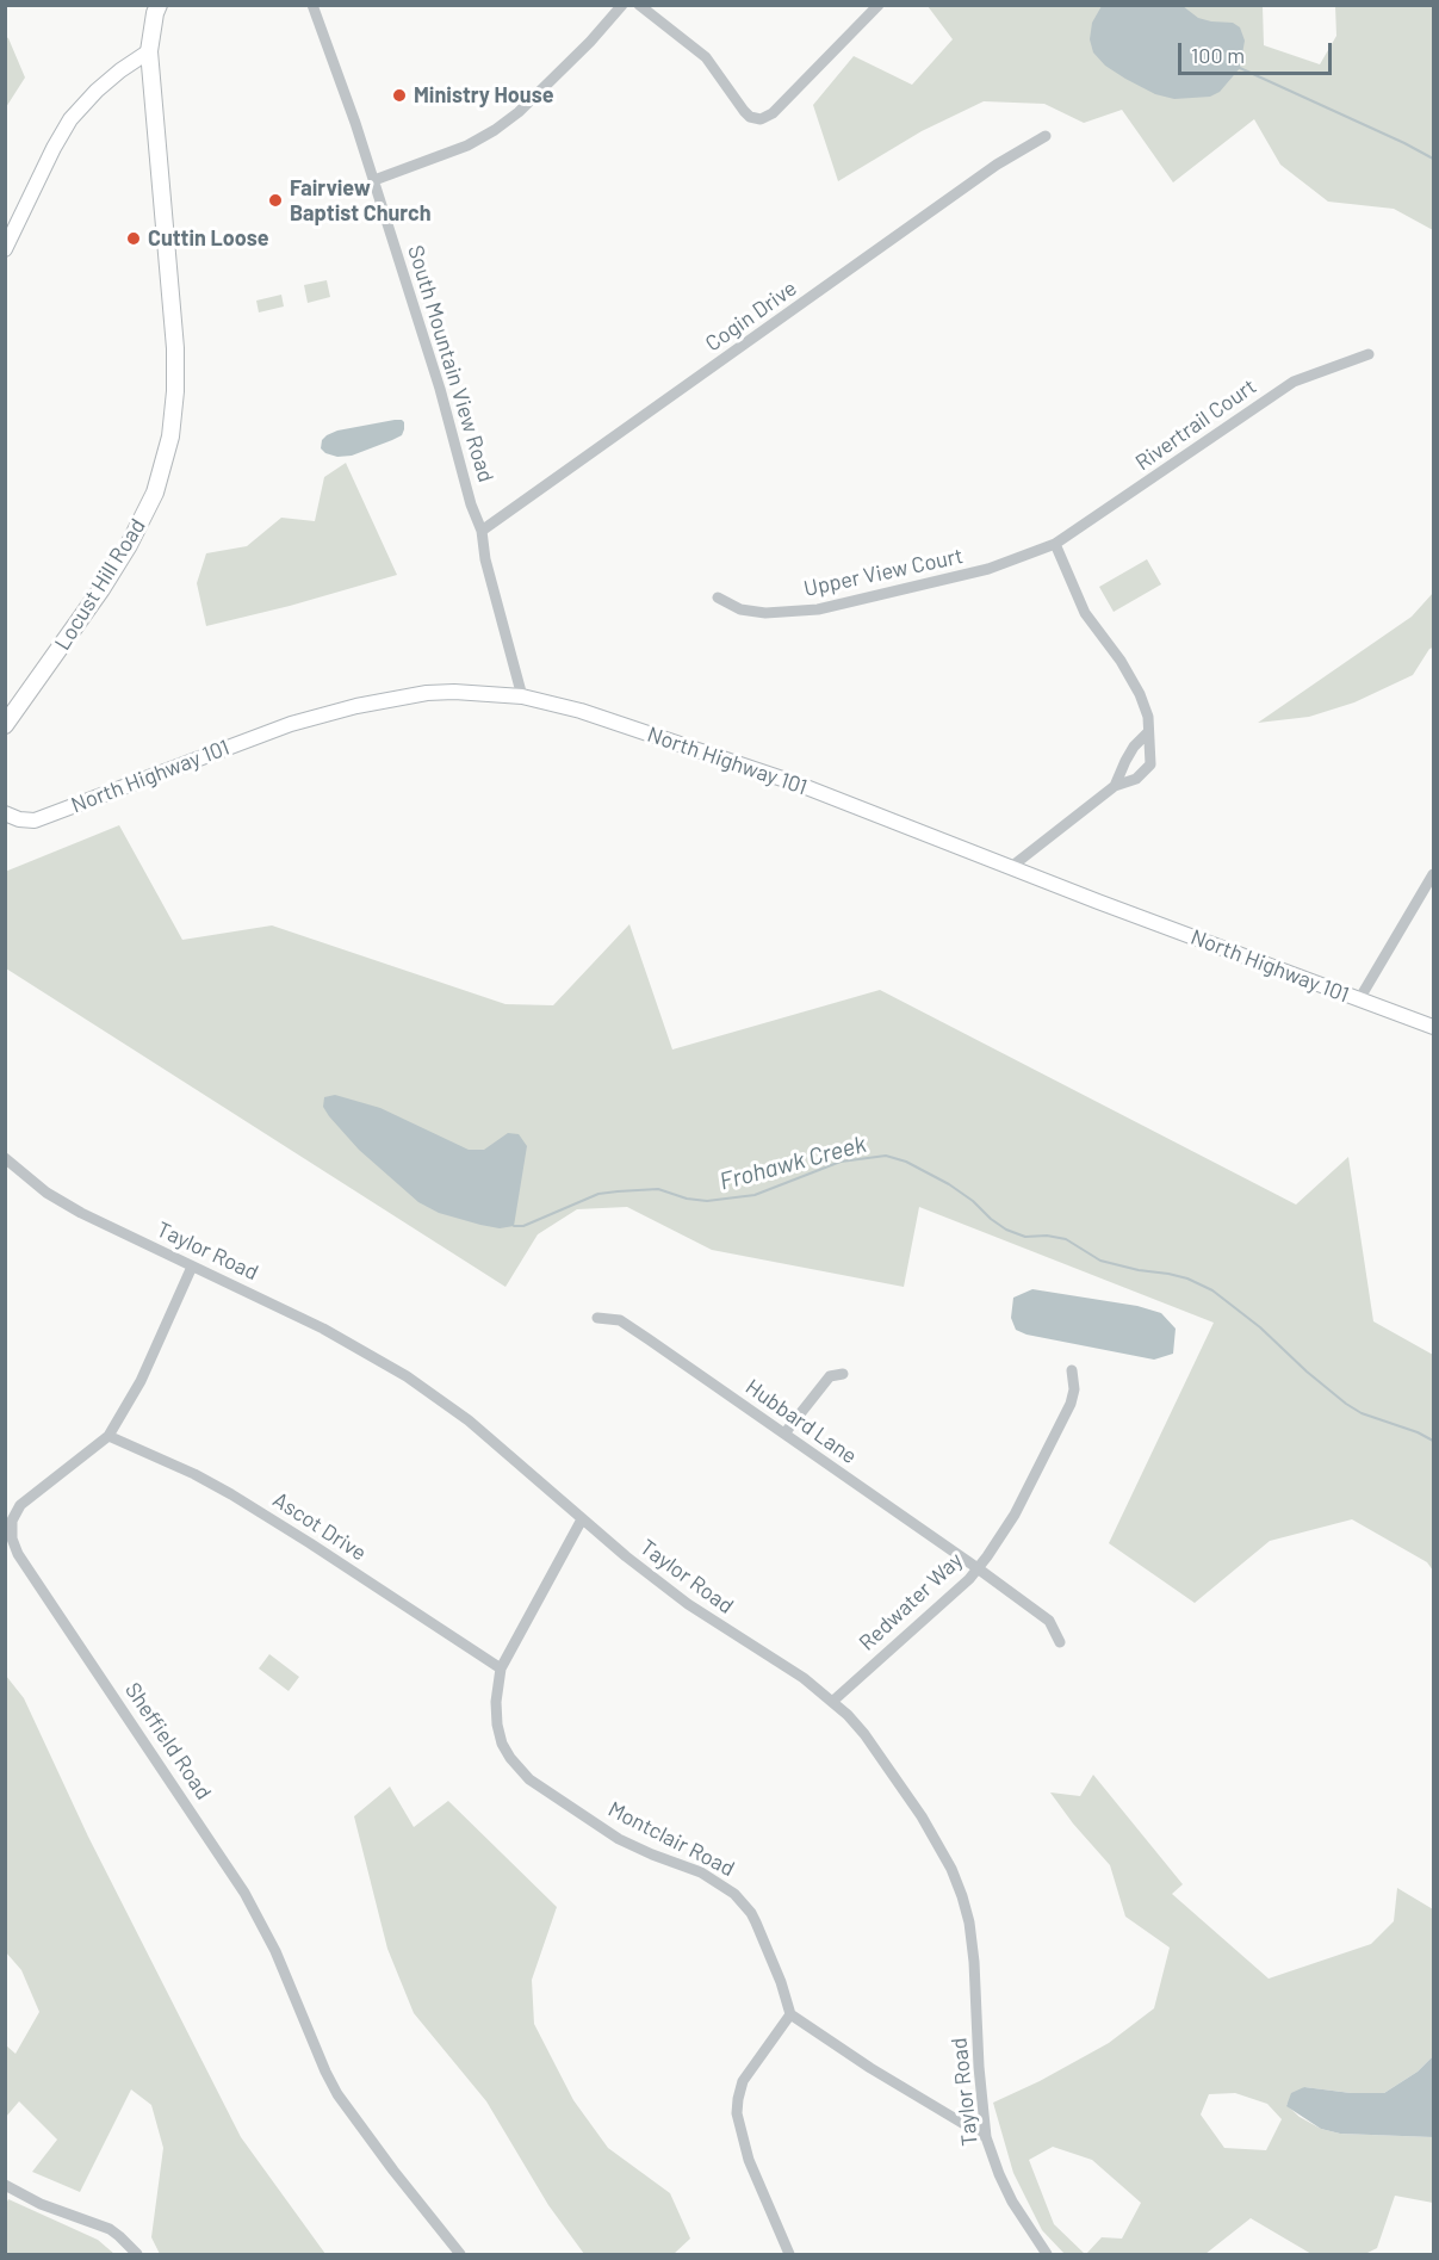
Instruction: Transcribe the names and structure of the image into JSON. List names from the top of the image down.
{
  "streets": {
    "main road": ["Locust Hill Road", "North Highway 101"],
    "street": [
      "Cogin Drive",
      "South Mountain View Road",
      "Rivertrail Court",
      "Upper View Court",
      "Taylor Road",
      "Hubbard Lane",
      "Ascot Drive",
      "Redwater Way",
      "Sheffield Road",
      "Montclair Road"
    ]
  },
  "crossings": [
    ["Cogin Drive", "South Mountain View Road"],
    ["South Mountain View Road", "North Highway 101"],
    ["Rivertrail Court", "Upper View Court"],
    ["Taylor Road", "Redwater Way"],
    ["Taylor Road", "Sheffield Road"],
    ["Taylor Road", "Montclair Road"],
    ["Hubbard Lane", "Redwater Way"],
    ["Ascot Drive", "Sheffield Road"],
    ["Ascot Drive", "Montclair Road"]
  ],
  "water": ["Frohawk Creek"],
  "places": ["Ministry House", "Fairview Baptist Church", "Cuttin Loose"],
  "scale_bar": "100 m"
}
